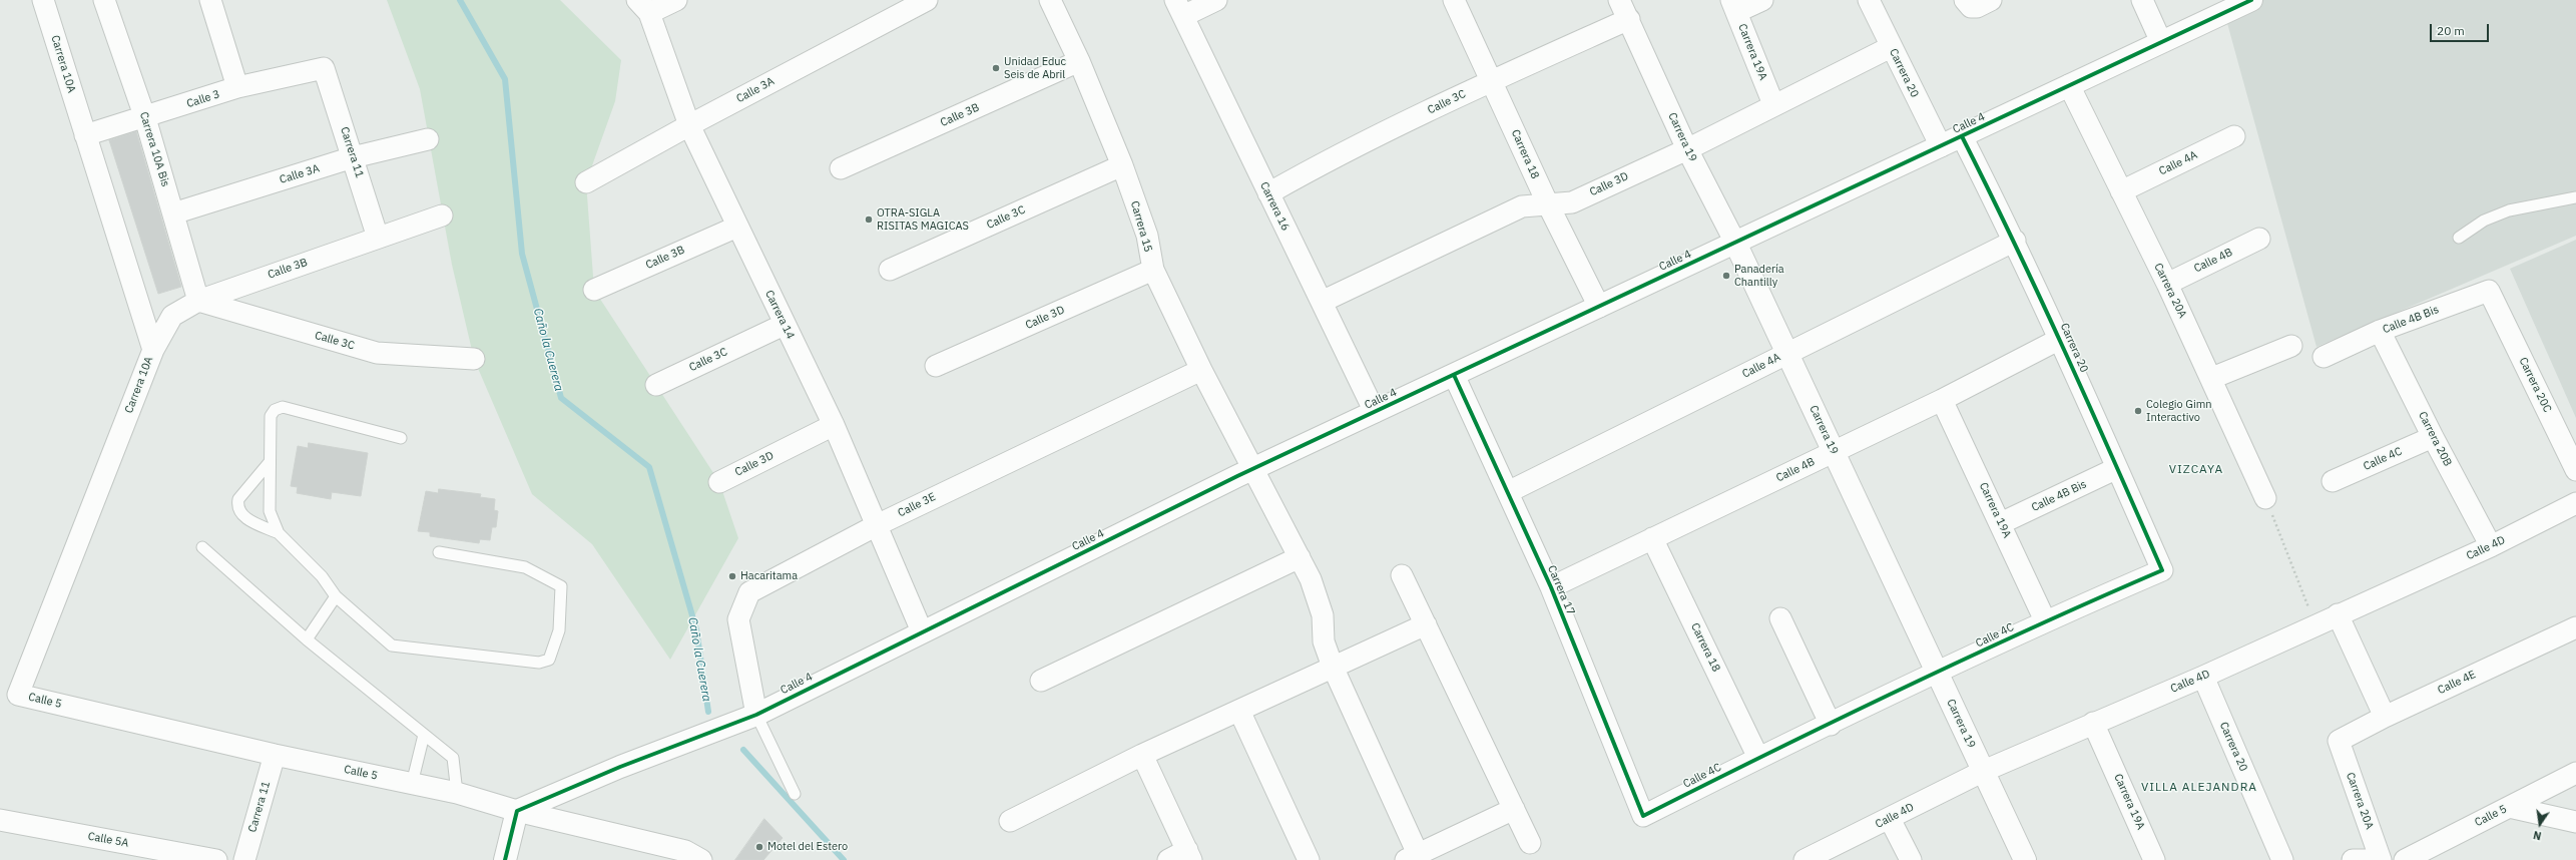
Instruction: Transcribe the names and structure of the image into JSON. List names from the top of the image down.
{
  "streets": {
    "street": [
      "Carrera 19A",
      "Carrera 10A",
      "Carrera 20",
      "Calle 3A",
      "Calle 3",
      "Calle 3C",
      "Calle 3B",
      "Calle 4",
      "Carrera 19",
      "Carrera 10A Bis",
      "Carrera 11",
      "Carrera 18",
      "Calle 4A",
      "Calle 3D",
      "Carrera 16",
      "Carrera 15",
      "Calle 4B",
      "Carrera 20A",
      "Carrera 14",
      "Calle 4B Bis",
      "Carrera 20C",
      "Carrera 20B",
      "Calle 4C",
      "Calle 3E",
      "Calle 4D",
      "Carrera 17",
      "Calle 4E",
      "Calle 5",
      "Calle 5A"
    ]
  },
  "crossings": [
    ["Carrera 19A", "Calle 3D"],
    ["Carrera 19A", "Calle 4B"],
    ["Carrera 19A", "Calle 4B Bis"],
    ["Carrera 19A", "Calle 4C"],
    ["Carrera 19A", "Calle 4D"],
    ["Carrera 10A", "Calle 3"],
    ["Carrera 10A", "Calle 3B"],
    ["Carrera 10A", "Calle 5"],
    ["Carrera 20", "Calle 4"],
    ["Carrera 20", "Calle 4A"],
    ["Carrera 20", "Calle 3D"],
    ["Carrera 20", "Calle 4B"],
    ["Carrera 20", "Calle 4B Bis"],
    ["Carrera 20", "Calle 4C"],
    ["Carrera 20", "Calle 4D"],
    ["Calle 3A", "Carrera 10A Bis"],
    ["Calle 3A", "Carrera 11"],
    ["Calle 3A", "Carrera 14"],
    ["Calle 3", "Carrera 10A Bis"],
    ["Calle 3", "Carrera 11"],
    ["Calle 3C", "Calle 3B"],
    ["Calle 3C", "Carrera 19"],
    ["Calle 3C", "Carrera 10A Bis"],
    ["Calle 3C", "Carrera 18"],
    ["Calle 3C", "Carrera 16"],
    ["Calle 3C", "Carrera 15"],
    ["Calle 3C", "Carrera 14"],
    ["Calle 3B", "Carrera 10A Bis"],
    ["Calle 3B", "Carrera 11"],
    ["Calle 3B", "Carrera 15"],
    ["Calle 3B", "Carrera 14"],
    ["Calle 4", "Carrera 19"],
    ["Calle 4", "Carrera 18"],
    ["Calle 4", "Carrera 16"],
    ["Calle 4", "Carrera 15"],
    ["Calle 4", "Carrera 20A"],
    ["Calle 4", "Carrera 14"],
    ["Calle 4", "Calle 3E"],
    ["Calle 4", "Carrera 17"],
    ["Calle 4", "Calle 5"],
    ["Carrera 19", "Calle 4A"],
    ["Carrera 19", "Calle 3D"],
    ["Carrera 19", "Calle 4B"],
    ["Carrera 19", "Calle 4C"],
    ["Carrera 19", "Calle 4D"],
    ["Carrera 11", "Calle 5"],
    ["Carrera 18", "Calle 3D"],
    ["Carrera 18", "Calle 4B"],
    ["Carrera 18", "Calle 4C"],
    ["Calle 4A", "Carrera 20A"],
    ["Calle 4A", "Carrera 17"],
    ["Calle 3D", "Carrera 16"],
    ["Calle 3D", "Carrera 15"],
    ["Calle 3D", "Carrera 14"],
    ["Carrera 15", "Calle 3E"],
    ["Calle 4B", "Carrera 20A"],
    ["Calle 4B", "Carrera 17"],
    ["Carrera 20A", "Calle 4E"],
    ["Carrera 14", "Calle 3E"],
    ["Calle 4B Bis", "Carrera 20C"],
    ["Calle 4B Bis", "Carrera 20B"],
    ["Carrera 20B", "Calle 4C"],
    ["Carrera 20B", "Calle 4D"],
    ["Calle 4C", "Carrera 17"]
  ],
  "districts": ["VIZCAYA", "VILLA ALEJANDRA"],
  "water": ["Caño la Cuerera"],
  "places": [
    "Unidad Educ Seis de Abril",
    "OTRA-SIGLA RISITAS MAGICAS",
    "Panadería Chantilly",
    "Colegio Gimn Interactivo",
    "Hacaritama",
    "Motel del Estero"
  ],
  "scale_bar": "20 m",
  "north": "bottom"
}
